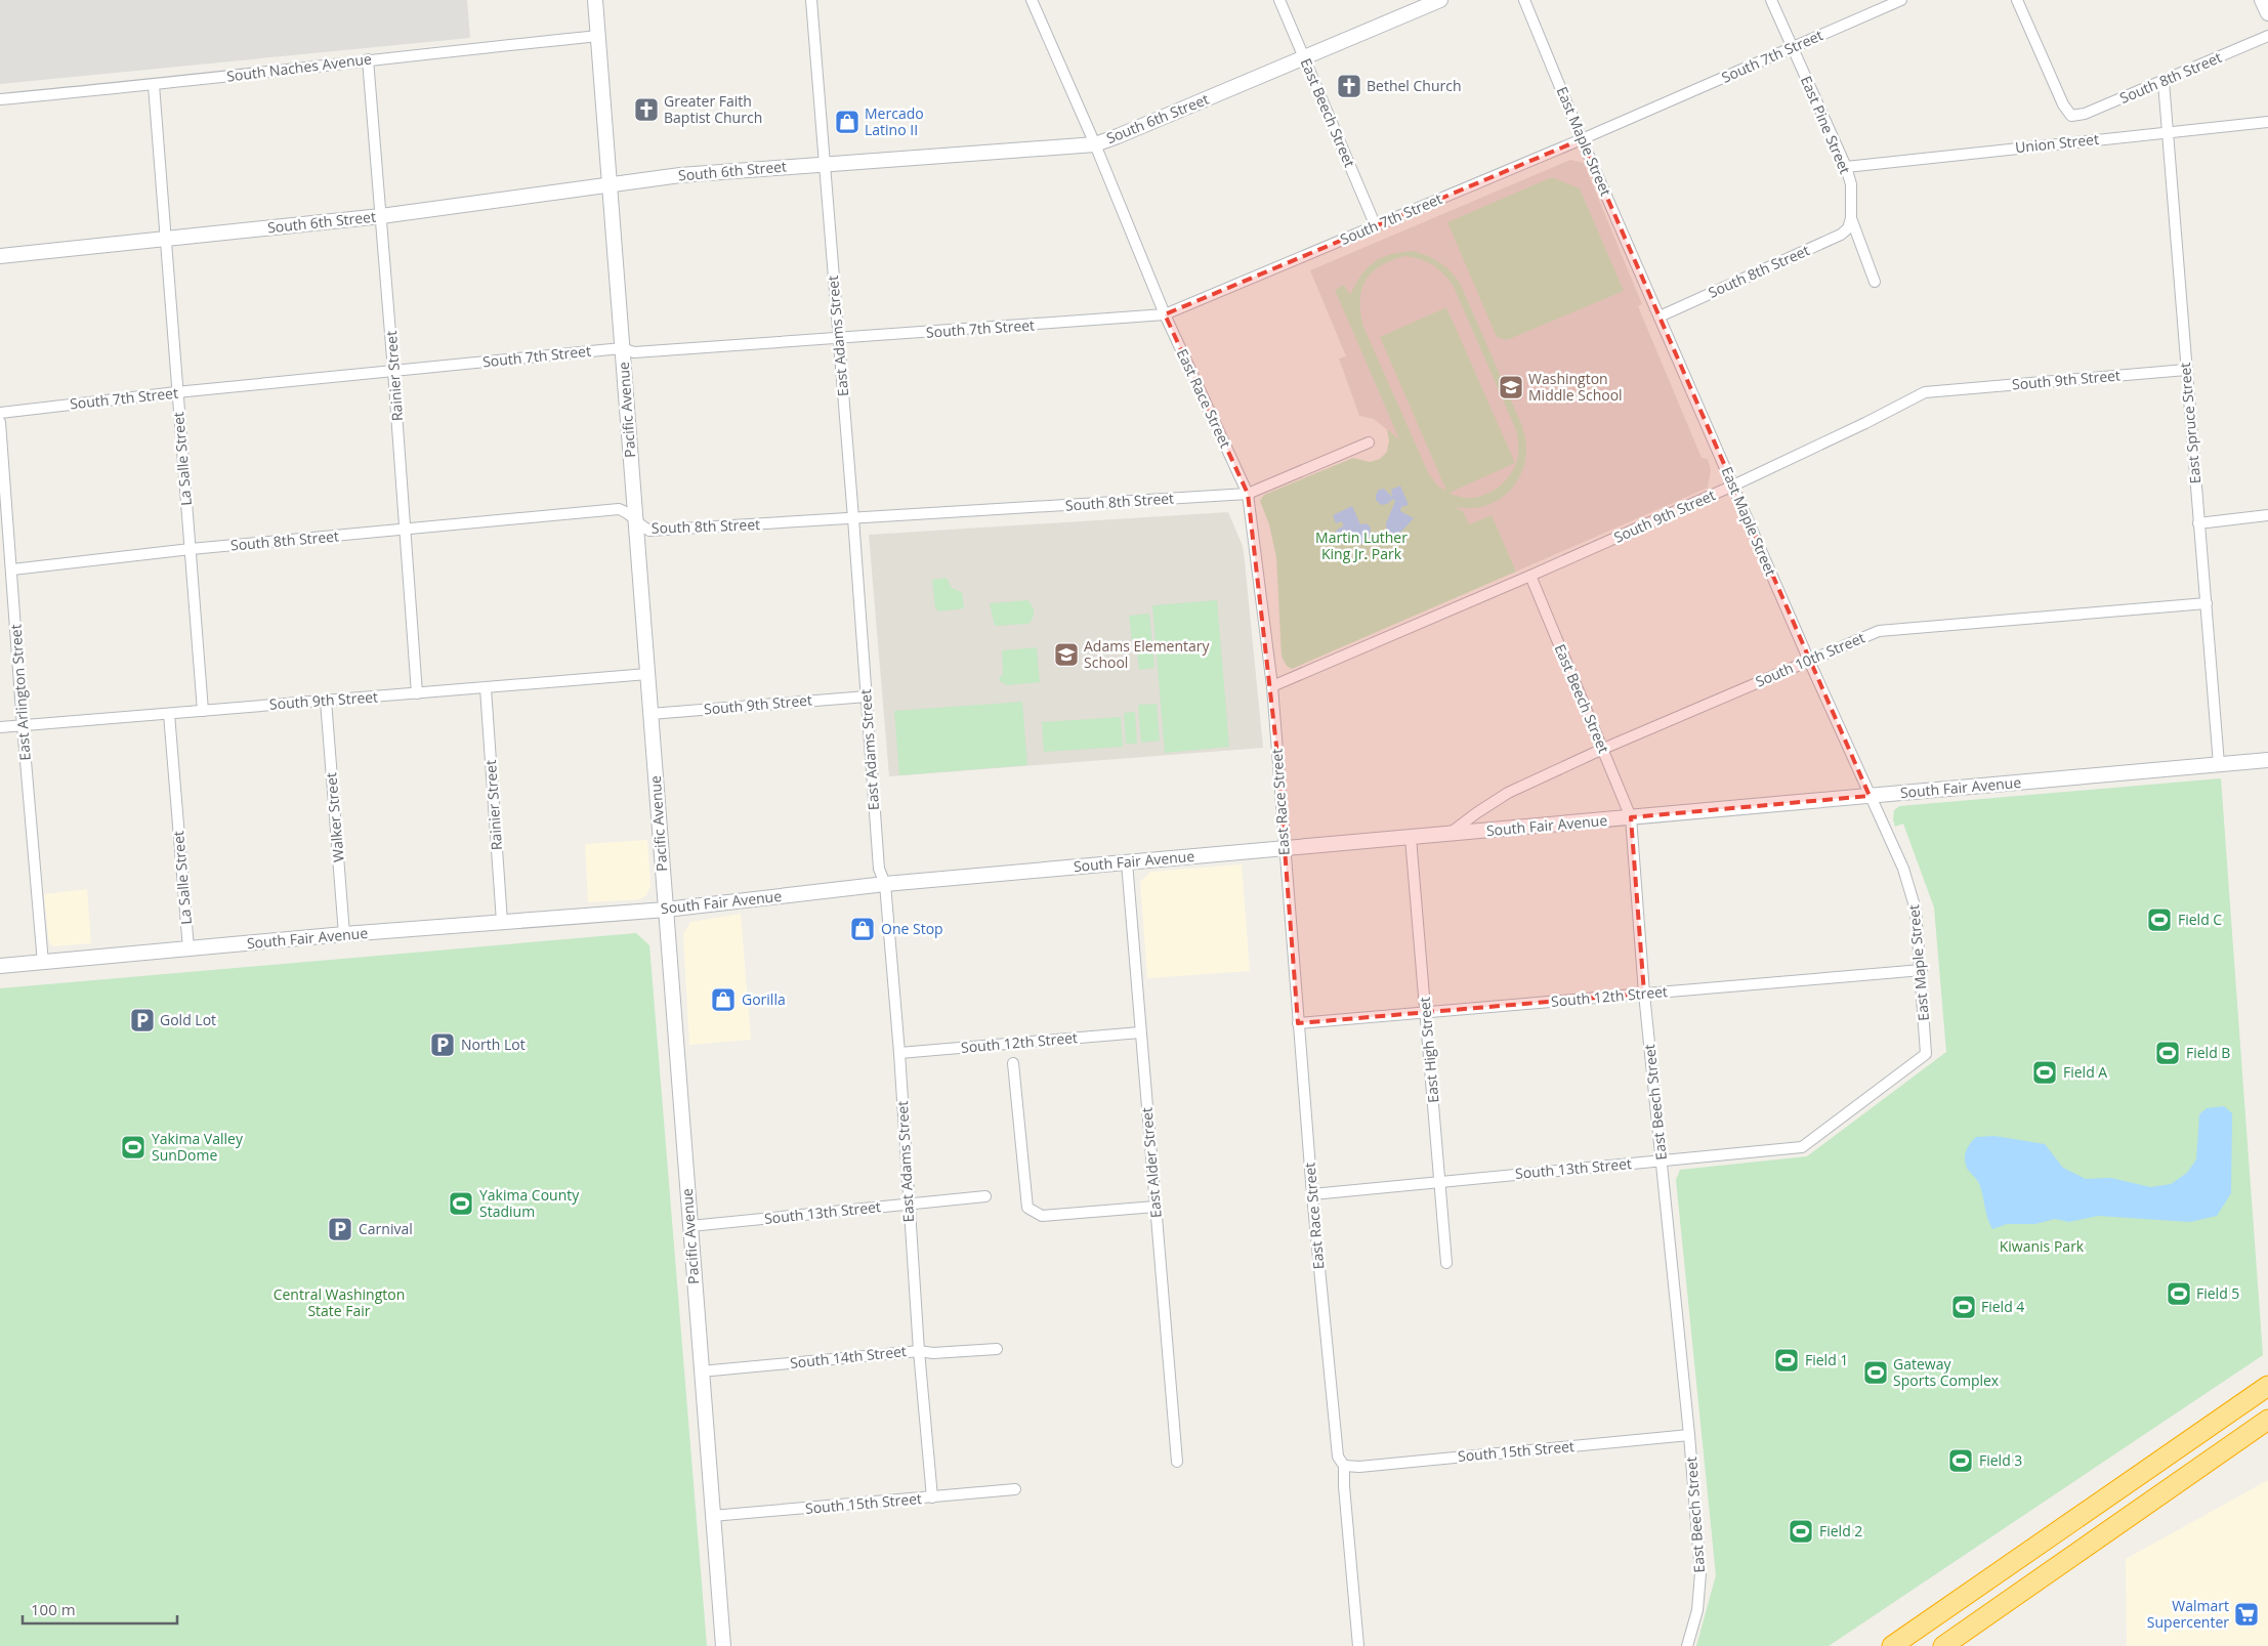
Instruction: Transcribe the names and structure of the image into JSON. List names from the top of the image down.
{
  "streets": {
    "street": [
      "South 7th Street",
      "South Naches Avenue",
      "South 8th Street",
      "East Beech Street",
      "South 6th Street",
      "East Pine Street",
      "East Maple Street",
      "Union Street",
      "East Adams Street",
      "Rainier Street",
      "South 9th Street",
      "East Race Street",
      "Pacific Avenue",
      "East Spruce Street",
      "La Salle Street",
      "South 10th Street",
      "East Arlington Street",
      "South Fair Avenue",
      "Walker Street",
      "South 12th Street",
      "East High Street",
      "East Alder Street",
      "South 13th Street",
      "South 14th Street",
      "South 15th Street"
    ]
  },
  "crossings": [
    ["South 7th Street", "East Beech Street"],
    ["South 7th Street", "East Pine Street"],
    ["South 7th Street", "East Maple Street"],
    ["South 7th Street", "East Adams Street"],
    ["South 7th Street", "Rainier Street"],
    ["South 7th Street", "East Race Street"],
    ["South 7th Street", "Pacific Avenue"],
    ["South 7th Street", "La Salle Street"],
    ["South Naches Avenue", "Rainier Street"],
    ["South Naches Avenue", "Pacific Avenue"],
    ["South Naches Avenue", "La Salle Street"],
    ["South 8th Street", "East Pine Street"],
    ["South 8th Street", "East Maple Street"],
    ["South 8th Street", "East Adams Street"],
    ["South 8th Street", "Rainier Street"],
    ["South 8th Street", "East Race Street"],
    ["South 8th Street", "Pacific Avenue"],
    ["South 8th Street", "East Spruce Street"],
    ["South 8th Street", "La Salle Street"],
    ["South 8th Street", "East Arlington Street"],
    ["East Beech Street", "South 6th Street"],
    ["East Beech Street", "South 9th Street"],
    ["East Beech Street", "South 10th Street"],
    ["East Beech Street", "South Fair Avenue"],
    ["East Beech Street", "South 12th Street"],
    ["East Beech Street", "South 13th Street"],
    ["East Beech Street", "South 15th Street"],
    ["South 6th Street", "East Adams Street"],
    ["South 6th Street", "Rainier Street"],
    ["South 6th Street", "East Race Street"],
    ["South 6th Street", "Pacific Avenue"],
    ["South 6th Street", "La Salle Street"],
    ["East Pine Street", "Union Street"],
    ["East Maple Street", "South 9th Street"],
    ["East Maple Street", "South 10th Street"],
    ["East Maple Street", "South Fair Avenue"],
    ["East Maple Street", "South 12th Street"],
    ["East Maple Street", "South 13th Street"],
    ["Union Street", "East Spruce Street"],
    ["East Adams Street", "South 9th Street"],
    ["East Adams Street", "South Fair Avenue"],
    ["East Adams Street", "South 12th Street"],
    ["East Adams Street", "South 13th Street"],
    ["East Adams Street", "South 14th Street"],
    ["East Adams Street", "South 15th Street"],
    ["Rainier Street", "South 9th Street"],
    ["Rainier Street", "South Fair Avenue"],
    ["South 9th Street", "East Race Street"],
    ["South 9th Street", "Pacific Avenue"],
    ["South 9th Street", "East Spruce Street"],
    ["South 9th Street", "La Salle Street"],
    ["South 9th Street", "East Arlington Street"],
    ["South 9th Street", "Walker Street"],
    ["East Race Street", "South Fair Avenue"],
    ["East Race Street", "South 12th Street"],
    ["East Race Street", "South 13th Street"],
    ["East Race Street", "South 15th Street"],
    ["Pacific Avenue", "South Fair Avenue"],
    ["Pacific Avenue", "South 13th Street"],
    ["Pacific Avenue", "South 14th Street"],
    ["Pacific Avenue", "South 15th Street"],
    ["East Spruce Street", "South 10th Street"],
    ["East Spruce Street", "South Fair Avenue"],
    ["La Salle Street", "South Fair Avenue"],
    ["South 10th Street", "South Fair Avenue"],
    ["East Arlington Street", "South Fair Avenue"],
    ["South Fair Avenue", "Walker Street"],
    ["South Fair Avenue", "East High Street"],
    ["South Fair Avenue", "East Alder Street"],
    ["South 12th Street", "East High Street"],
    ["South 12th Street", "East Alder Street"],
    ["East High Street", "South 13th Street"]
  ],
  "parks": ["Martin Luther King Jr. Park", "Kiwanis Park", "Central Washington State Fair"],
  "places": {
    "church": ["Bethel Church", "Greater Faith Baptist Church"],
    "shop": ["Mercado Latino II", "One Stop", "Gorilla"],
    "school or university": ["Washington Middle School", "Adams Elementary School"],
    "sports": [
      "Field C",
      "Field B",
      "Field A",
      "Yakima Valley SunDome",
      "Yakima County Stadium",
      "Field 5",
      "Field 4",
      "Field 1",
      "Gateway Sports Complex",
      "Field 3",
      "Field 2"
    ],
    "parking": ["Gold Lot", "North Lot", "Carnival"],
    "supermarket": ["Walmart Supercenter"]
  },
  "scale_bar": "100 m"
}
